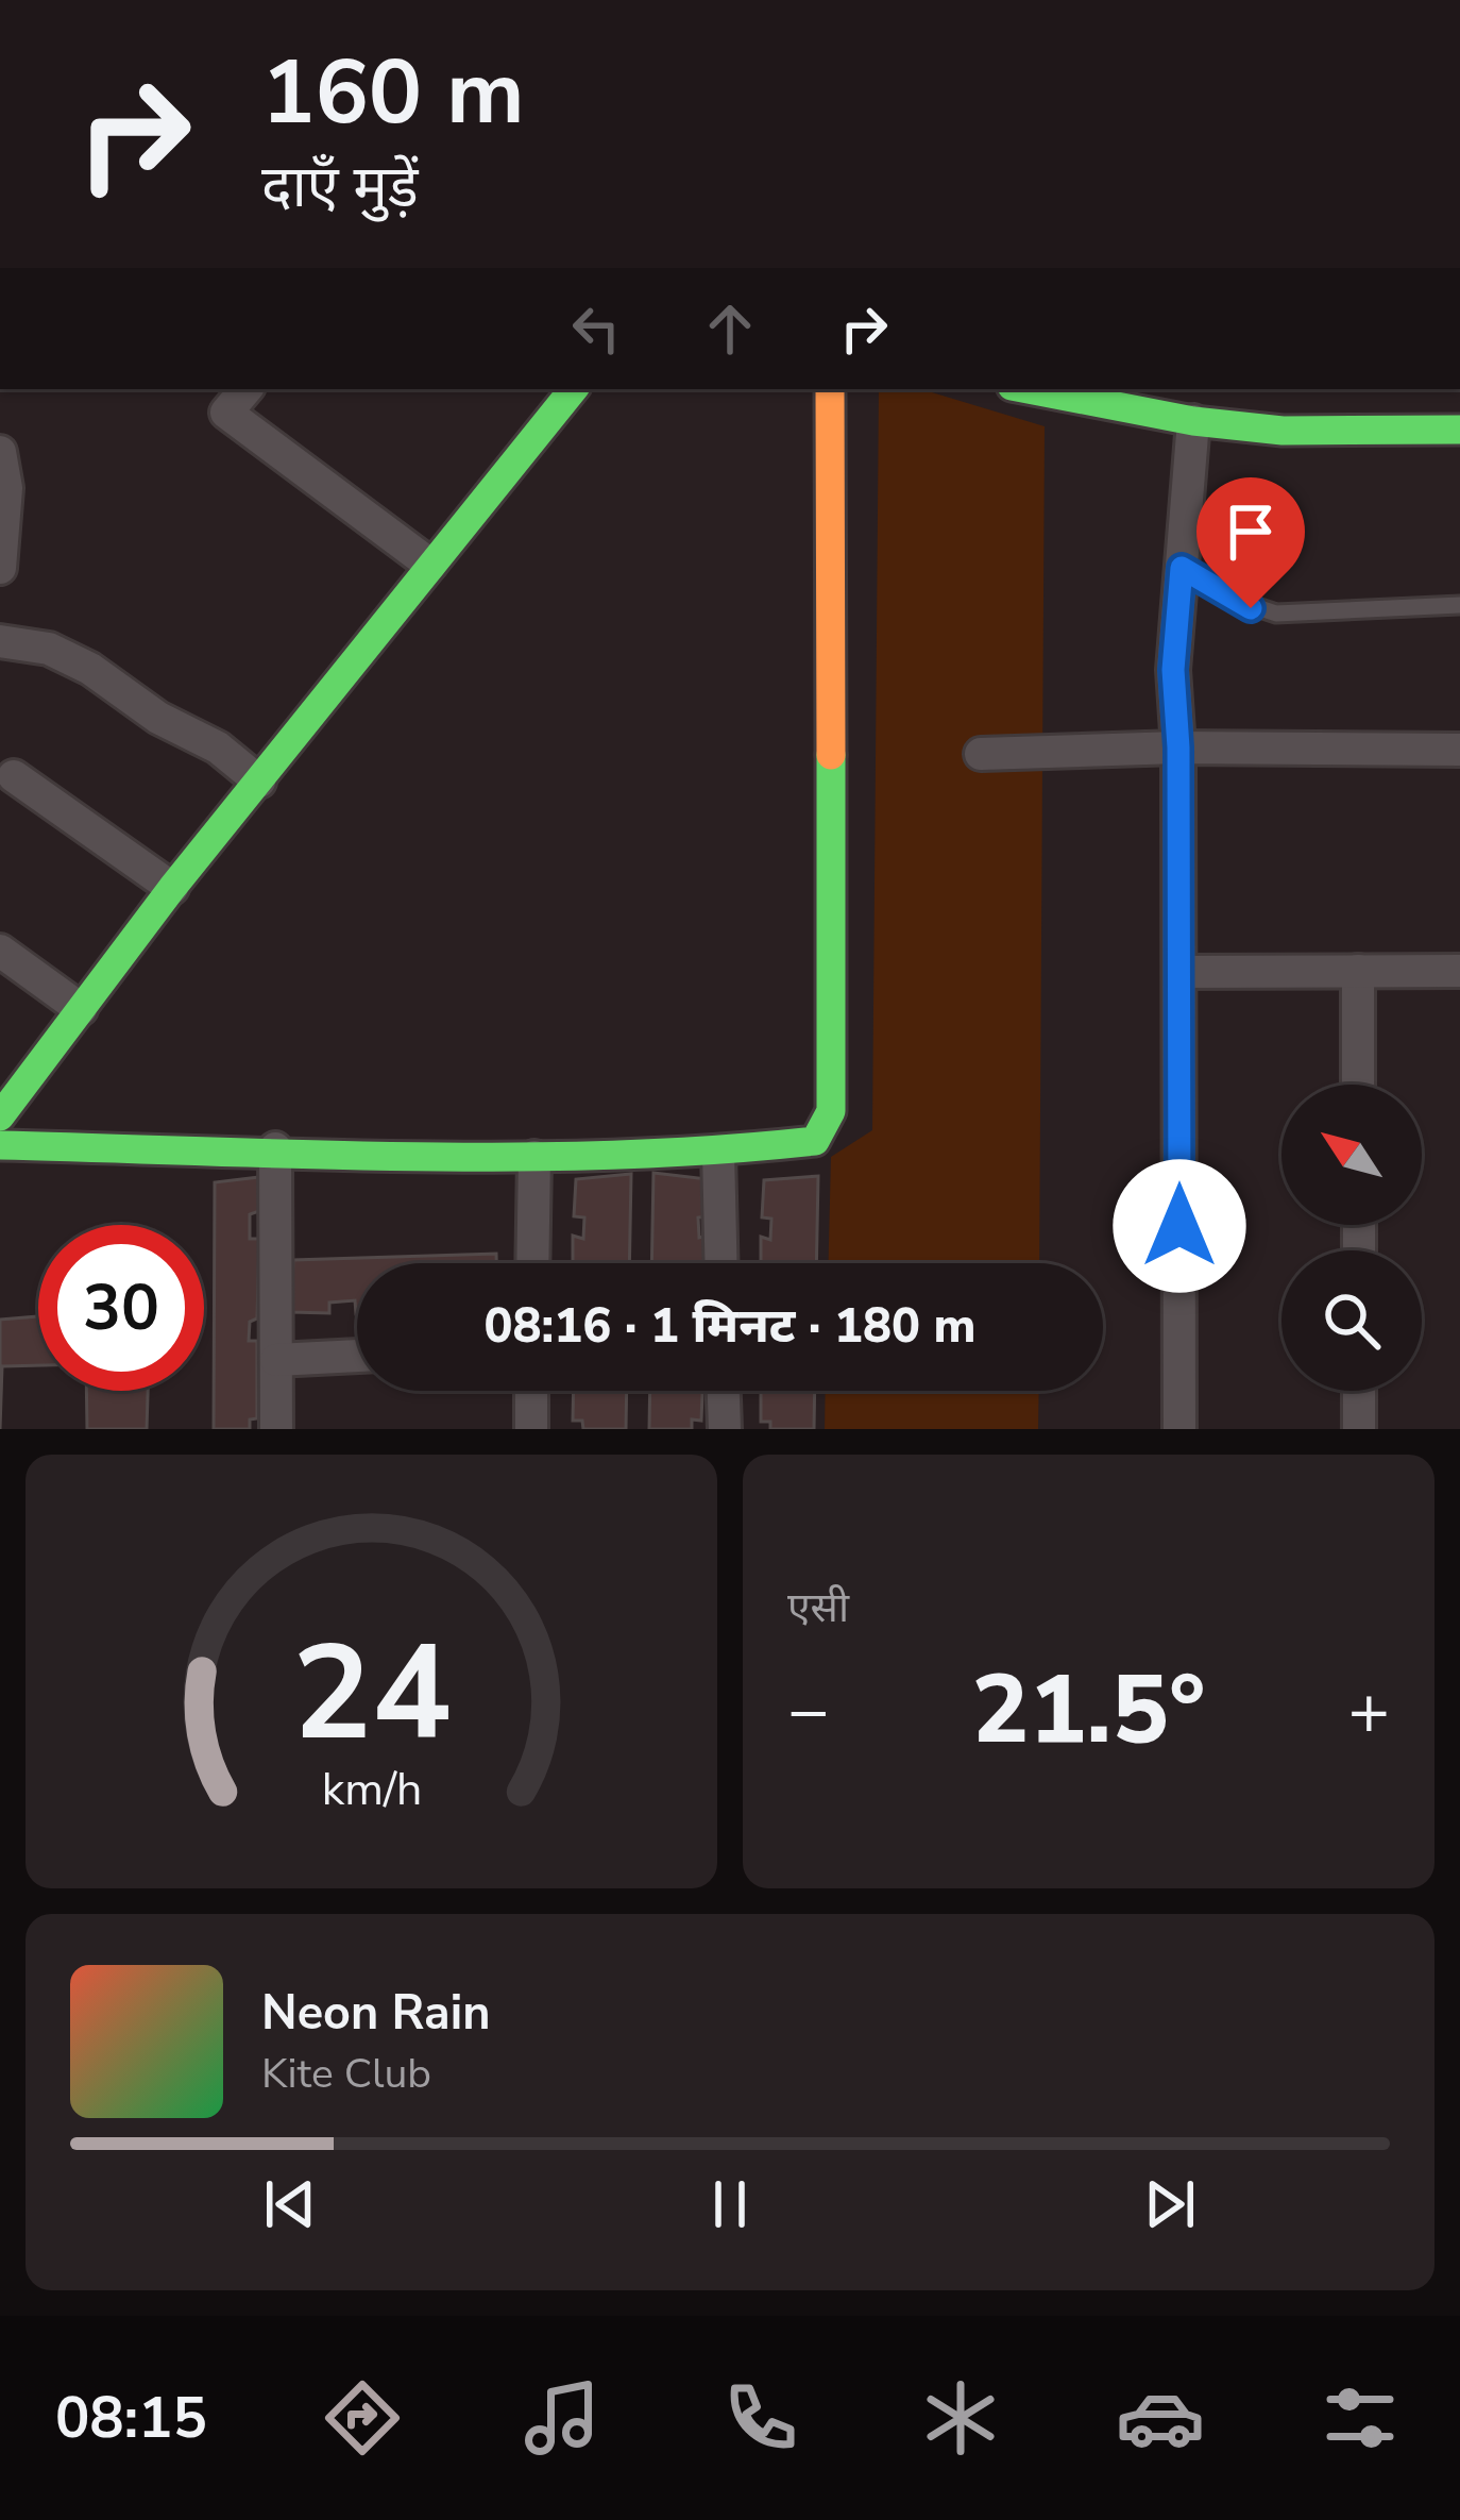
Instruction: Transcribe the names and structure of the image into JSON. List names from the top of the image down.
{
  "north": "top left",
  "page": {
    "turn": ["160 m", "दाएँ मुड़ें"],
    "limit": "30",
    "trip": "08:16 · 1 मिनट · 180 m",
    "tile": "एसी",
    "heat": ["−", "21.5°", "+"],
    "song": ["Neon Rain", "Kite Club"],
    "tabs": "08:15",
    "gauge": ["24", "km/h"]
  }
}
